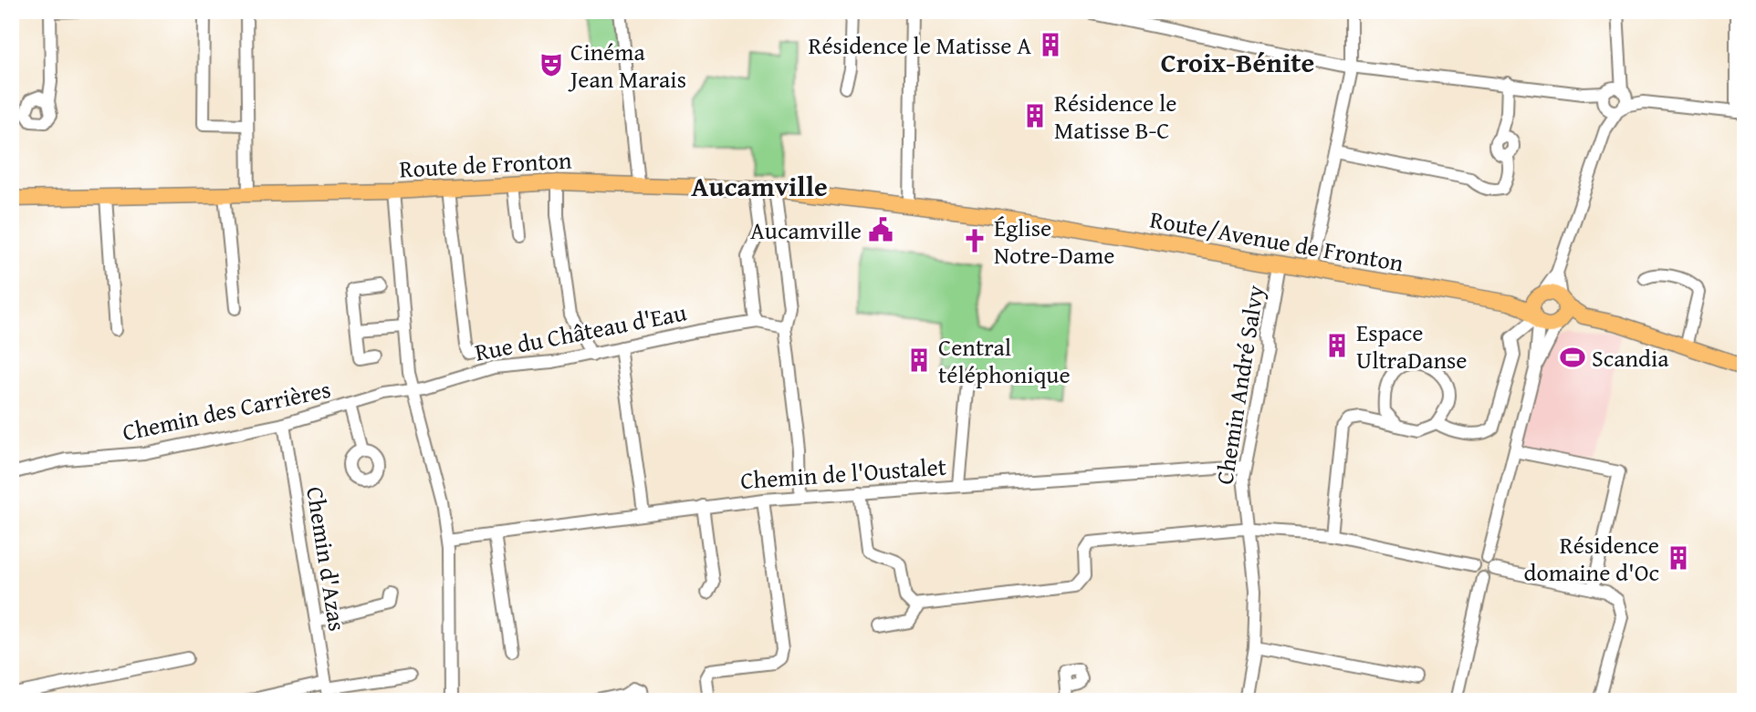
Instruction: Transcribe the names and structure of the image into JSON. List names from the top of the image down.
{
  "streets": {
    "main road": ["Route de Fronton", "Route/Avenue de Fronton"],
    "street": [
      "Rue du Château d'Eau",
      "Chemin André Salvy",
      "Chemin des Carrières",
      "Chemin de l'Oustalet",
      "Chemin d'Azas"
    ]
  },
  "crossings": [
    ["Route de Fronton", "Route/Avenue de Fronton"],
    ["Route/Avenue de Fronton", "Chemin André Salvy"],
    ["Rue du Château d'Eau", "Chemin des Carrières"],
    ["Chemin André Salvy", "Chemin de l'Oustalet"],
    ["Chemin des Carrières", "Chemin d'Azas"]
  ],
  "districts": ["Croix-Bénite", "Aucamville"],
  "places": {
    "building": [
      "Résidence le Matisse A",
      "Résidence le Matisse B-C",
      "Espace UltraDanse",
      "Central téléphonique",
      "Résidence domaine d'Oc"
    ],
    "theatre": ["Cinéma Jean Marais"],
    "public building": ["Aucamville"],
    "church": ["Église Notre-Dame"],
    "sports": ["Scandia"]
  }
}
